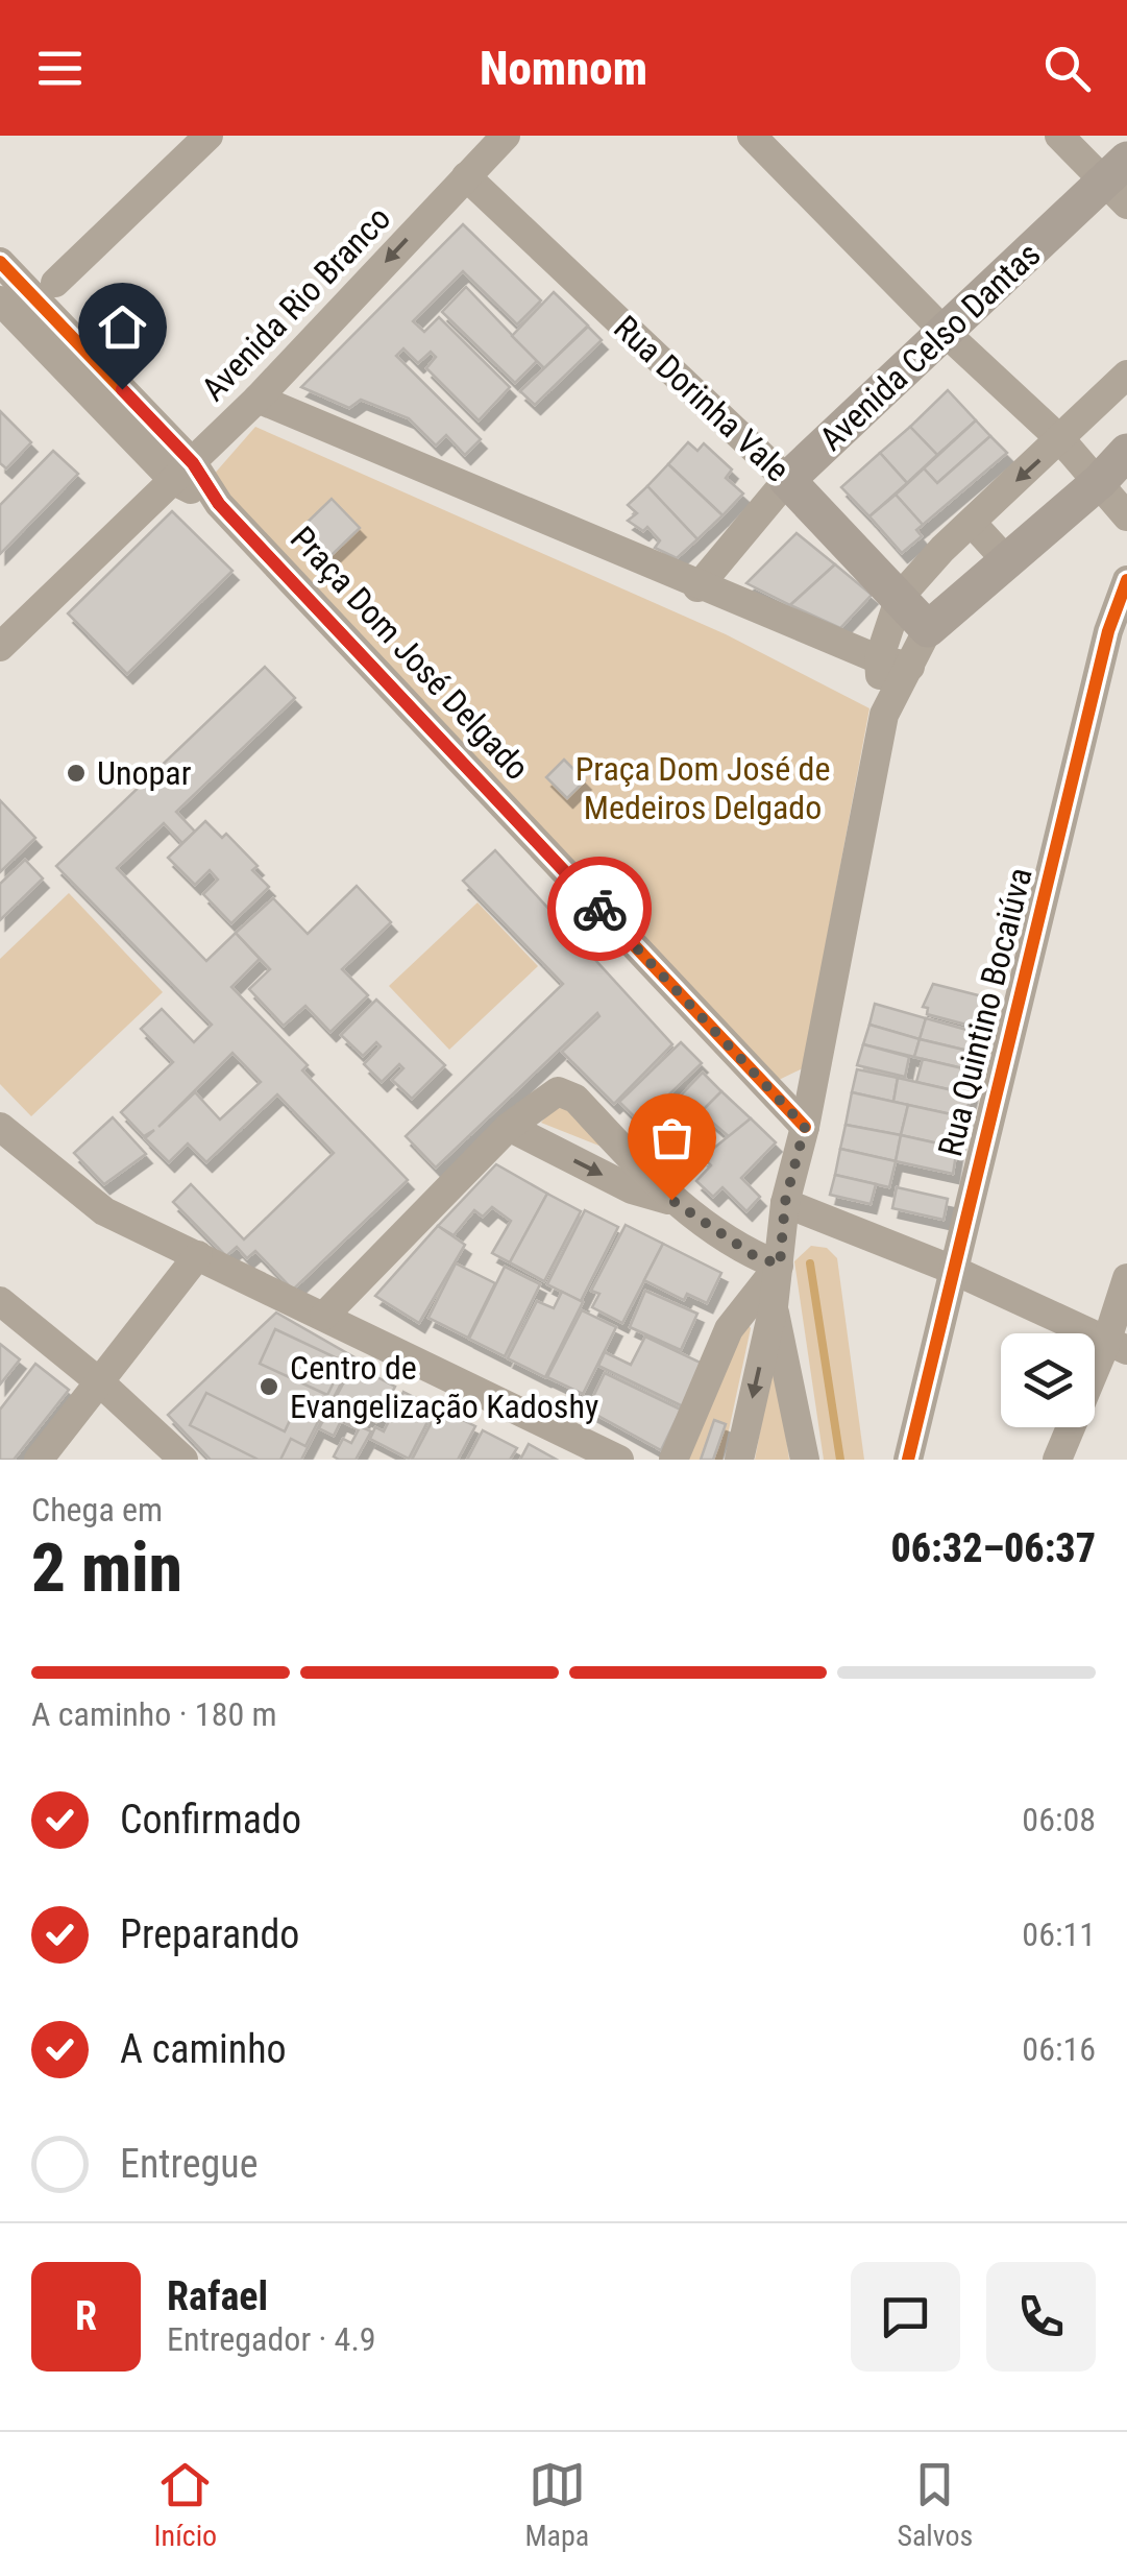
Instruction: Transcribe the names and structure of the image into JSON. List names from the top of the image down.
{
  "streets": {
    "main road": ["Avenida Celso Dantas", "Rua Dorinha Vale"],
    "street": ["Avenida Rio Branco", "Praça Dom José Delgado", "Rua Quintino Bocaiúva"]
  },
  "crossings": [
    ["Avenida Rio Branco", "Rua Dorinha Vale"],
    ["Avenida Rio Branco", "Praça Dom José Delgado"],
    ["Avenida Celso Dantas", "Rua Dorinha Vale"]
  ],
  "parks": ["Praça Dom José de Medeiros Delgado"],
  "places": ["Unopar", "Centro de Evangelização Kadoshy"],
  "page": {
    "header": "Nomnom",
    "heading": ["2 min", "Chega em", "06:32–06:37"],
    "panel": ["Rafael", "Entregador · 4.9"],
    "bar": "A caminho · 180 m",
    "list": [
      ["Confirmado", "06:08"],
      ["Preparando", "06:11"],
      ["A caminho", "06:16"],
      "Entregue"
    ],
    "round": "R",
    "tabs": ["Início", "Mapa", "Salvos"]
  }
}
